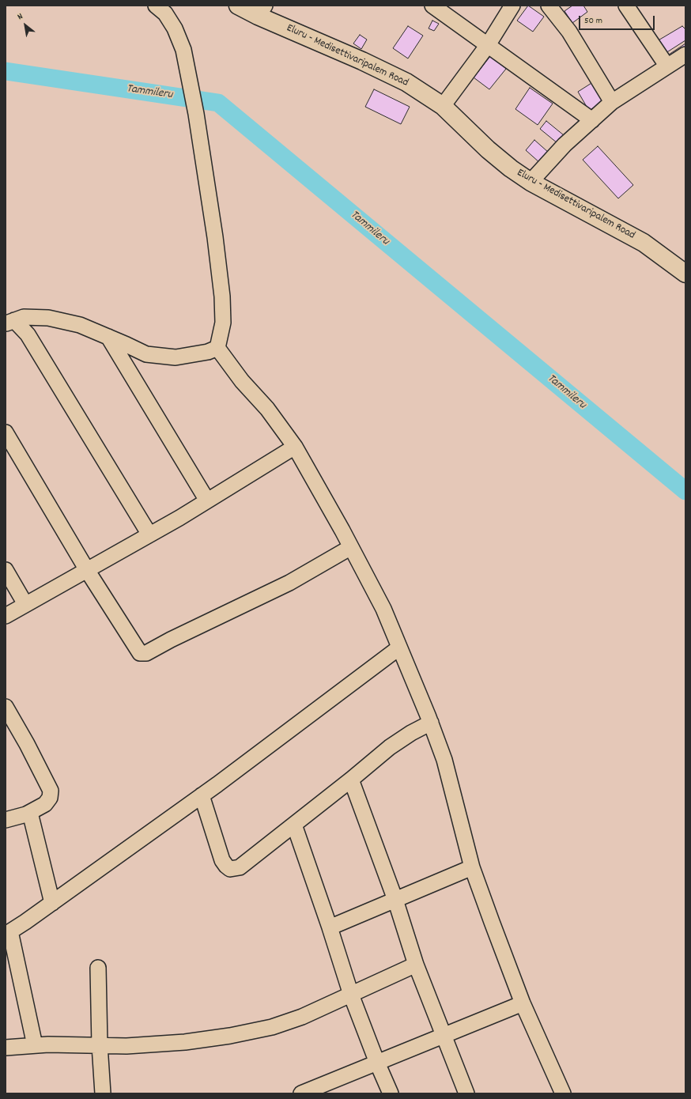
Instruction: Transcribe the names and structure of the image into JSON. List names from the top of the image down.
{
  "streets": {
    "main road": ["Eluru - Medisettivaripalem Road"]
  },
  "water": ["Tammileru"],
  "scale_bar": "50 m",
  "north": "top left"
}
